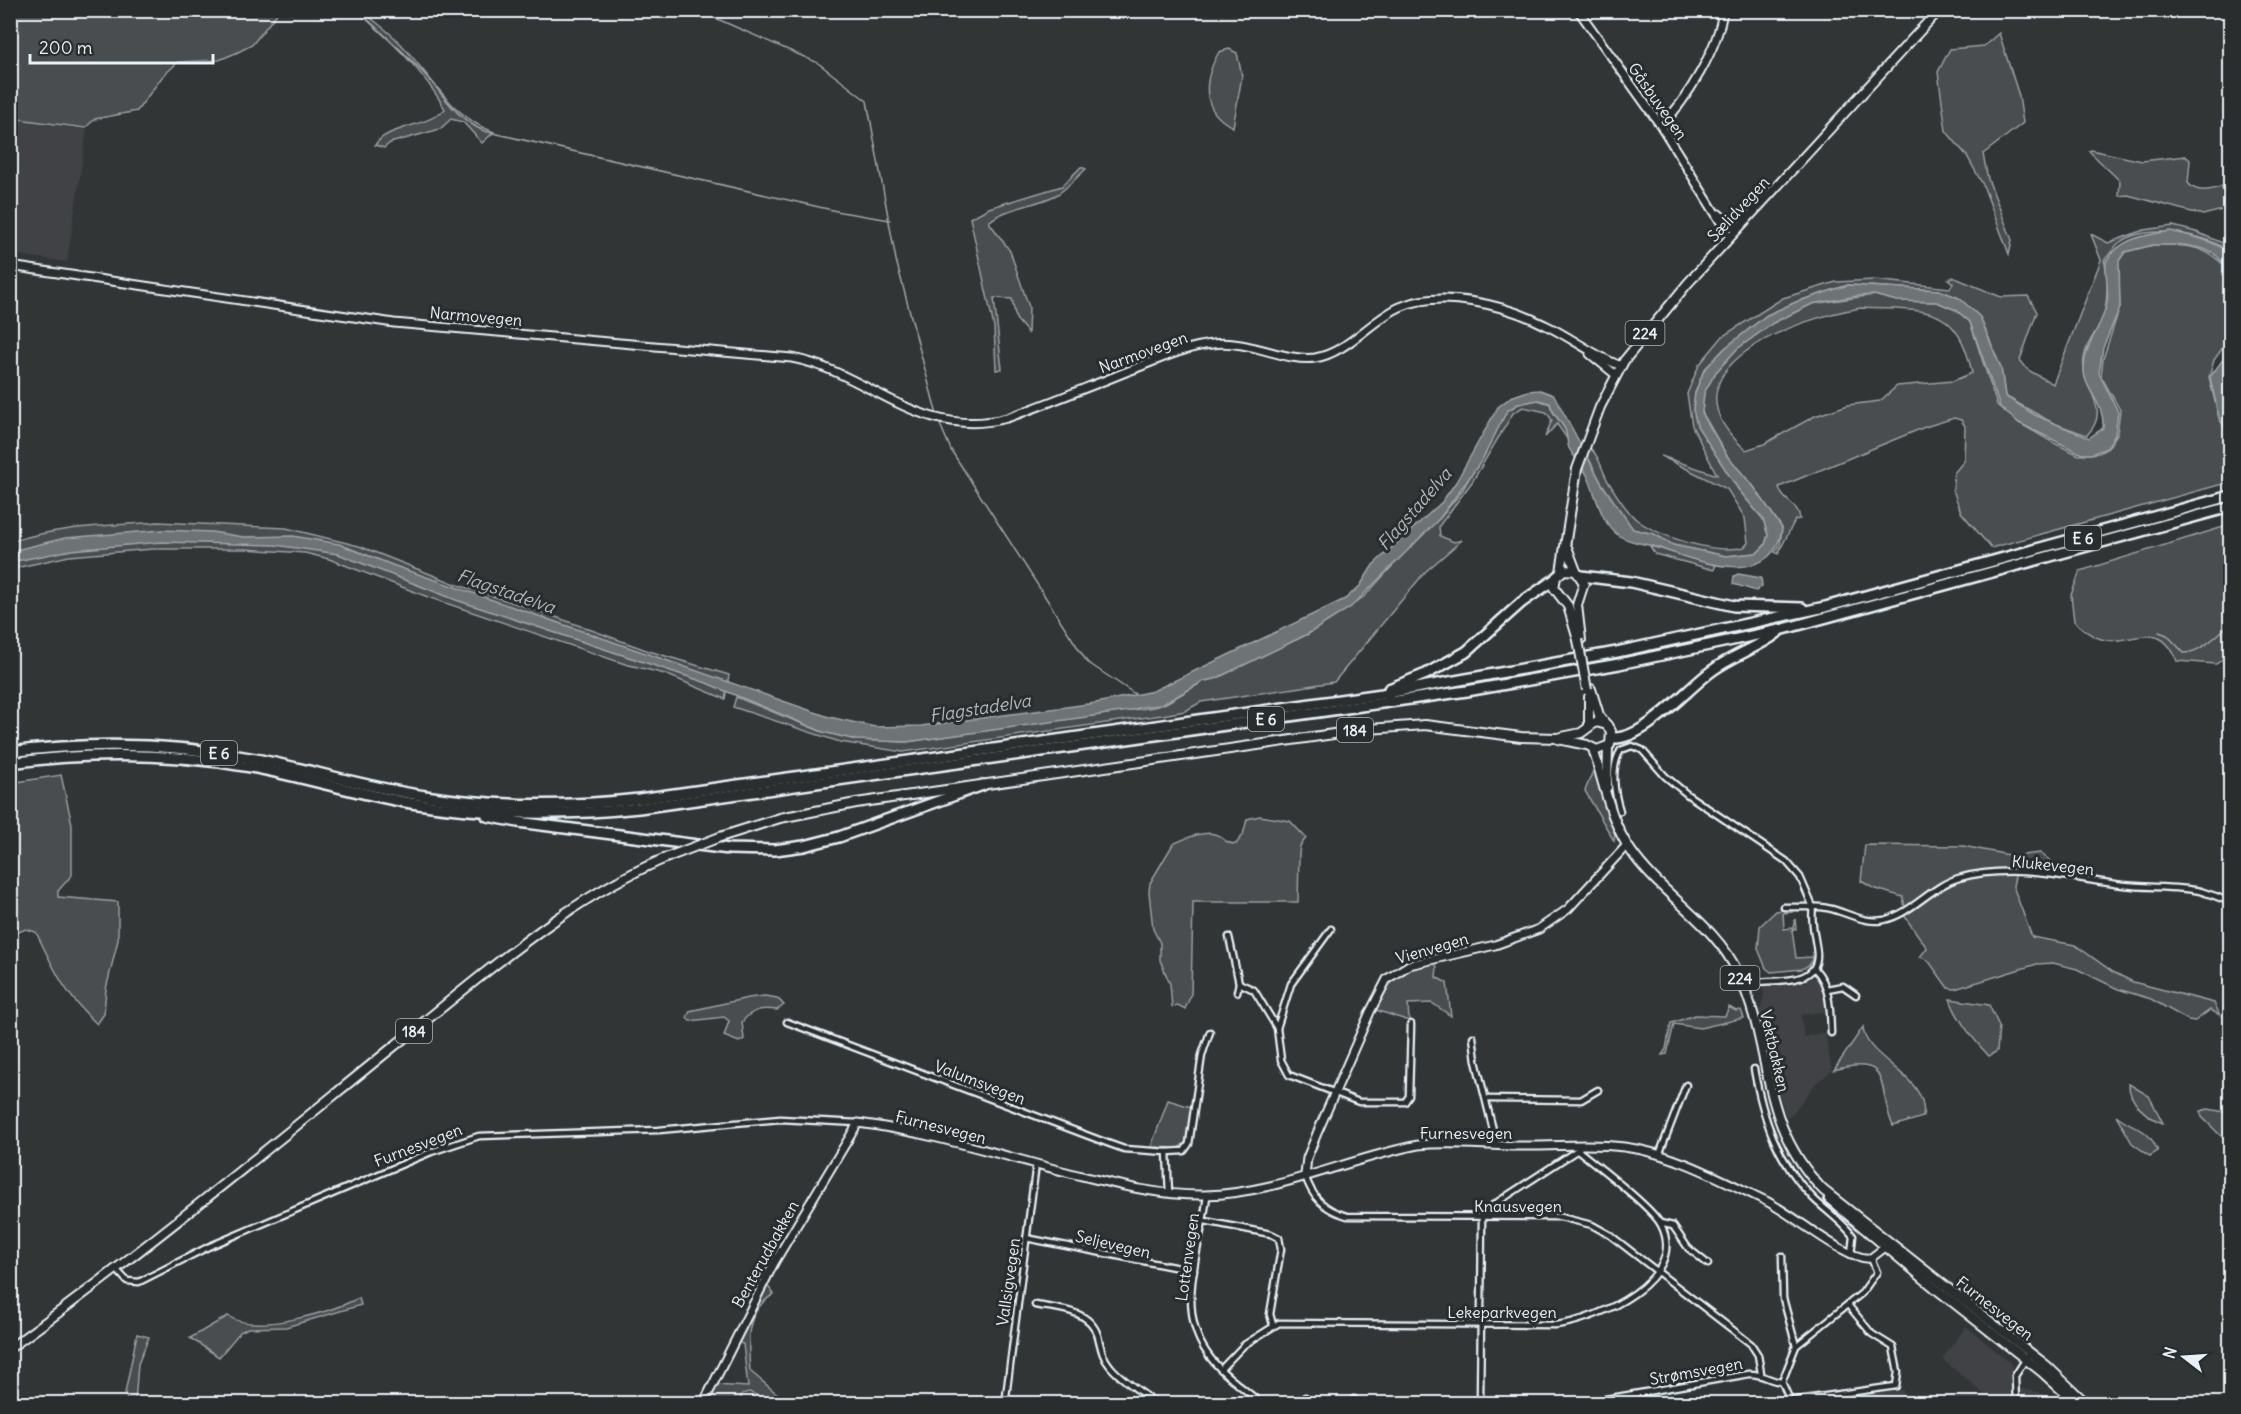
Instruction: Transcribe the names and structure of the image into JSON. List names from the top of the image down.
{
  "streets": {
    "highway": ["E 6"],
    "main road": [
      "Gåsbuvegen",
      "Sælidvegen",
      "Narmovegen",
      "224",
      "184",
      "Vienvegen",
      "Vektbakken",
      "Furnesvegen",
      "Benterudbakken"
    ],
    "street": [
      "Klukevegen",
      "Valumsvegen",
      "Knausvegen",
      "Seljevegen",
      "Lottenvegen",
      "Vallsigvegen",
      "Lekeparkvegen",
      "Strømsvegen"
    ]
  },
  "crossings": [
    ["Gåsbuvegen", "Sælidvegen"],
    ["Sælidvegen", "Narmovegen"],
    ["Sælidvegen", "224"],
    ["224", "E 6"],
    ["224", "184"],
    ["224", "Vektbakken"],
    ["E 6", "184"],
    ["E 6", "Vektbakken"],
    ["184", "Vektbakken"],
    ["184", "Furnesvegen"],
    ["Vienvegen", "Vektbakken"],
    ["Vienvegen", "Furnesvegen"],
    ["Vienvegen", "Knausvegen"],
    ["Vektbakken", "Furnesvegen"],
    ["Furnesvegen", "Knausvegen"],
    ["Furnesvegen", "Benterudbakken"],
    ["Furnesvegen", "Lottenvegen"],
    ["Furnesvegen", "Vallsigvegen"],
    ["Knausvegen", "Lekeparkvegen"],
    ["Knausvegen", "Strømsvegen"],
    ["Seljevegen", "Lottenvegen"],
    ["Seljevegen", "Vallsigvegen"],
    ["Lottenvegen", "Lekeparkvegen"]
  ],
  "water": ["Flagstadelva"],
  "scale_bar": "200 m",
  "north": "left"
}
